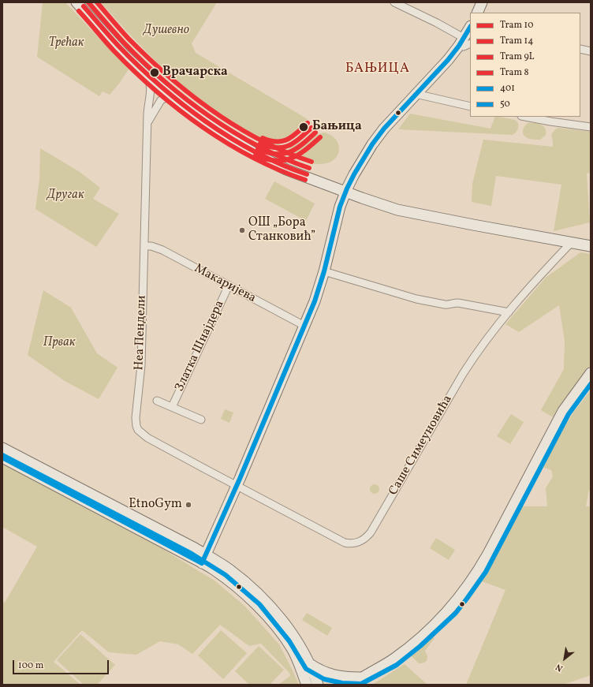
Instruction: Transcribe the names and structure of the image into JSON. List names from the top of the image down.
{
  "streets": {
    "street": [
      "Макаријева",
      "Неа Пендели",
      "Златка Шнајдера",
      "Саше Симеуновића"
    ]
  },
  "crossings": [
    ["Макаријева", "Неа Пендели"],
    ["Макаријева", "Златка Шнајдера"],
    ["Неа Пендели", "Саше Симеуновића"]
  ],
  "districts": ["БАЊИЦА"],
  "parks": [
    "Душевно",
    "Трећак",
    "Другак",
    "Првак"
  ],
  "places": [
    "Врачарска",
    "Бањица",
    "ОШ „Бора Станковић”",
    "EtnoGym"
  ],
  "lines": [
    "tram line 10",
    "tram line 9L",
    "tram line 14",
    "tram line 8",
    "transit line 401",
    "transit line 50"
  ],
  "legend": [
    "Tram 10",
    "Tram 14",
    "Tram 9L",
    "Tram 8",
    "401",
    "50"
  ],
  "scale_bar": "100 m",
  "north": "bottom left"
}
